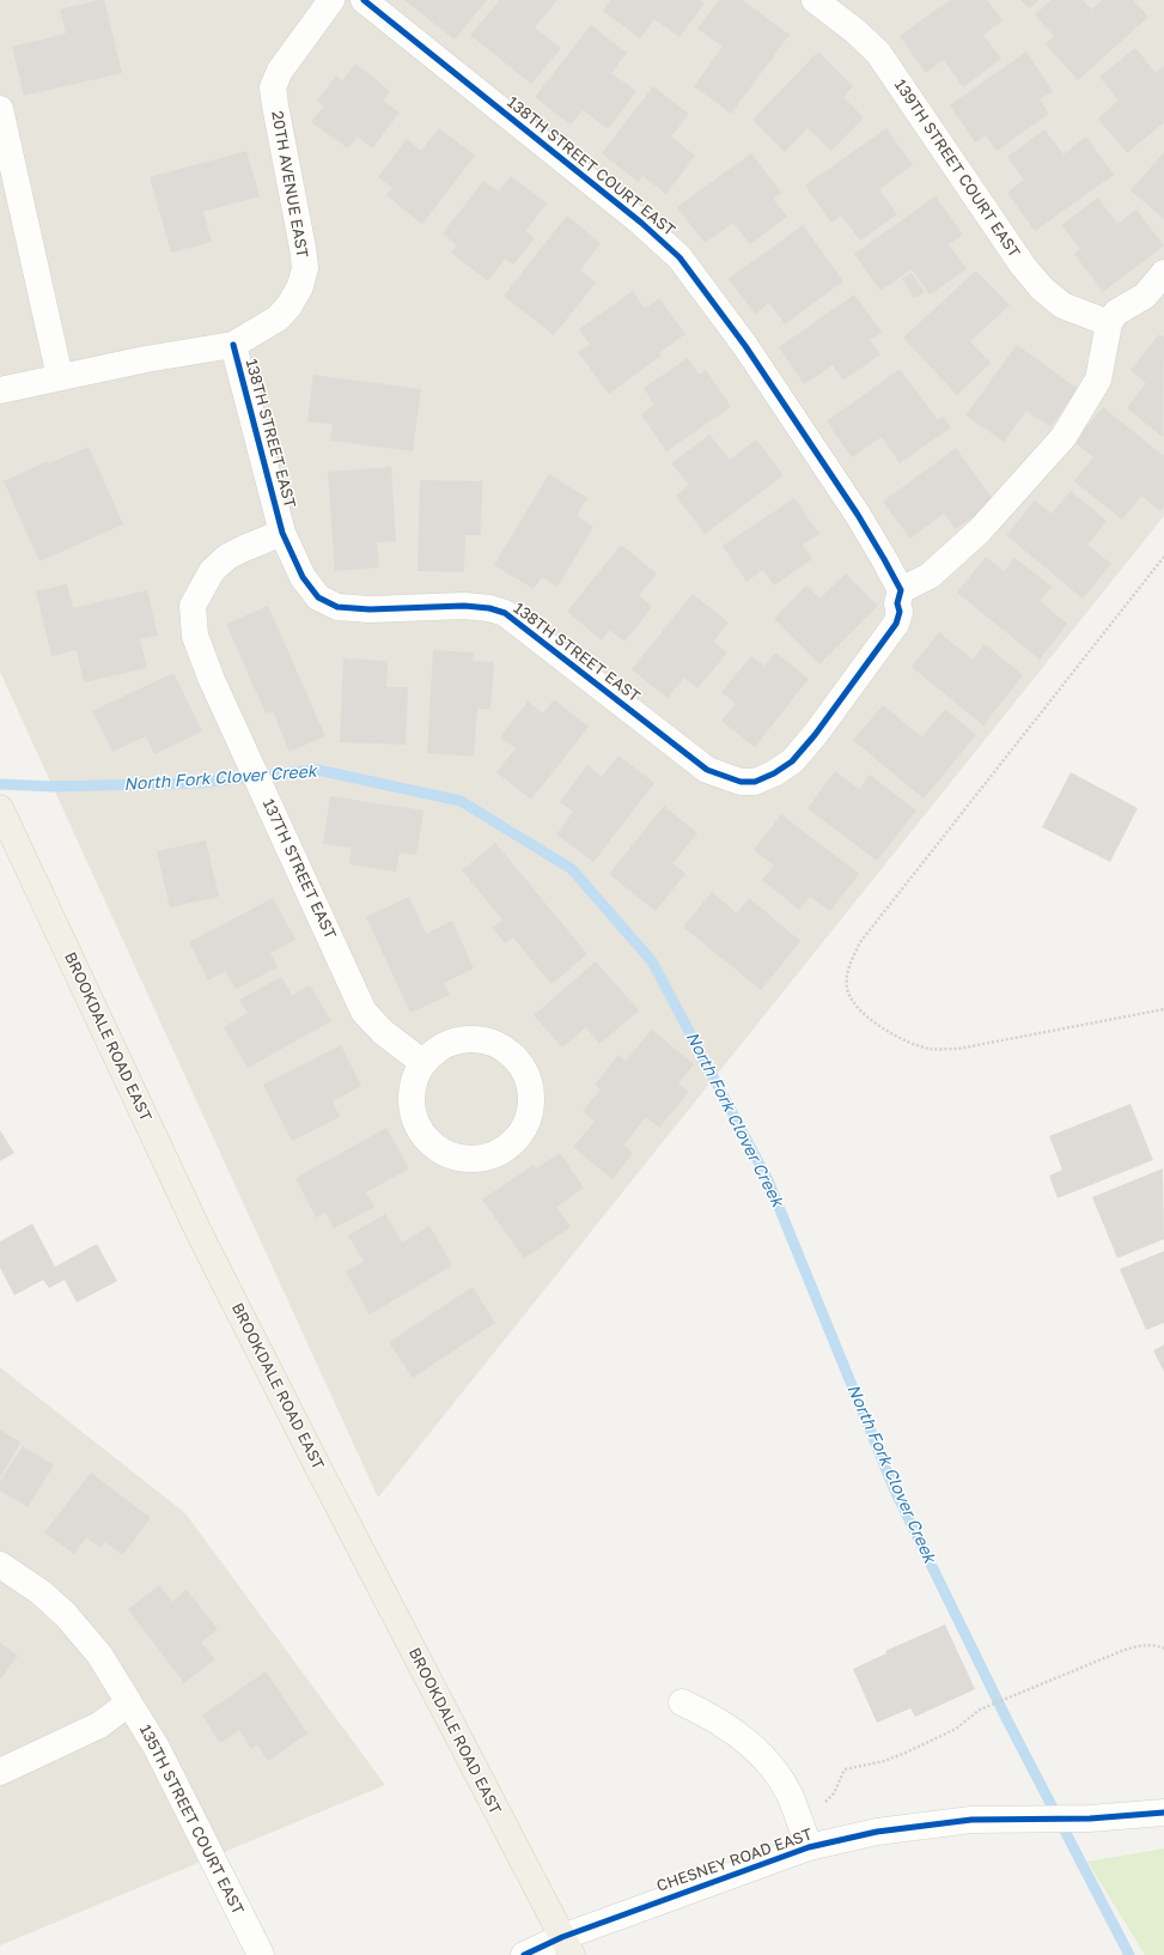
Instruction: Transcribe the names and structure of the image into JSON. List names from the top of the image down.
{
  "streets": {
    "main road": ["BROOKDALE ROAD EAST"],
    "street": [
      "138TH STREET COURT EAST",
      "139TH STREET COURT EAST",
      "20TH AVENUE EAST",
      "138TH STREET EAST",
      "137TH STREET EAST",
      "135TH STREET COURT EAST",
      "CHESNEY ROAD EAST"
    ]
  },
  "crossings": [
    ["138TH STREET COURT EAST", "138TH STREET EAST"],
    ["20TH AVENUE EAST", "138TH STREET EAST"],
    ["138TH STREET EAST", "137TH STREET EAST"],
    ["BROOKDALE ROAD EAST", "CHESNEY ROAD EAST"]
  ],
  "water": ["North Fork Clover Creek"]
}
